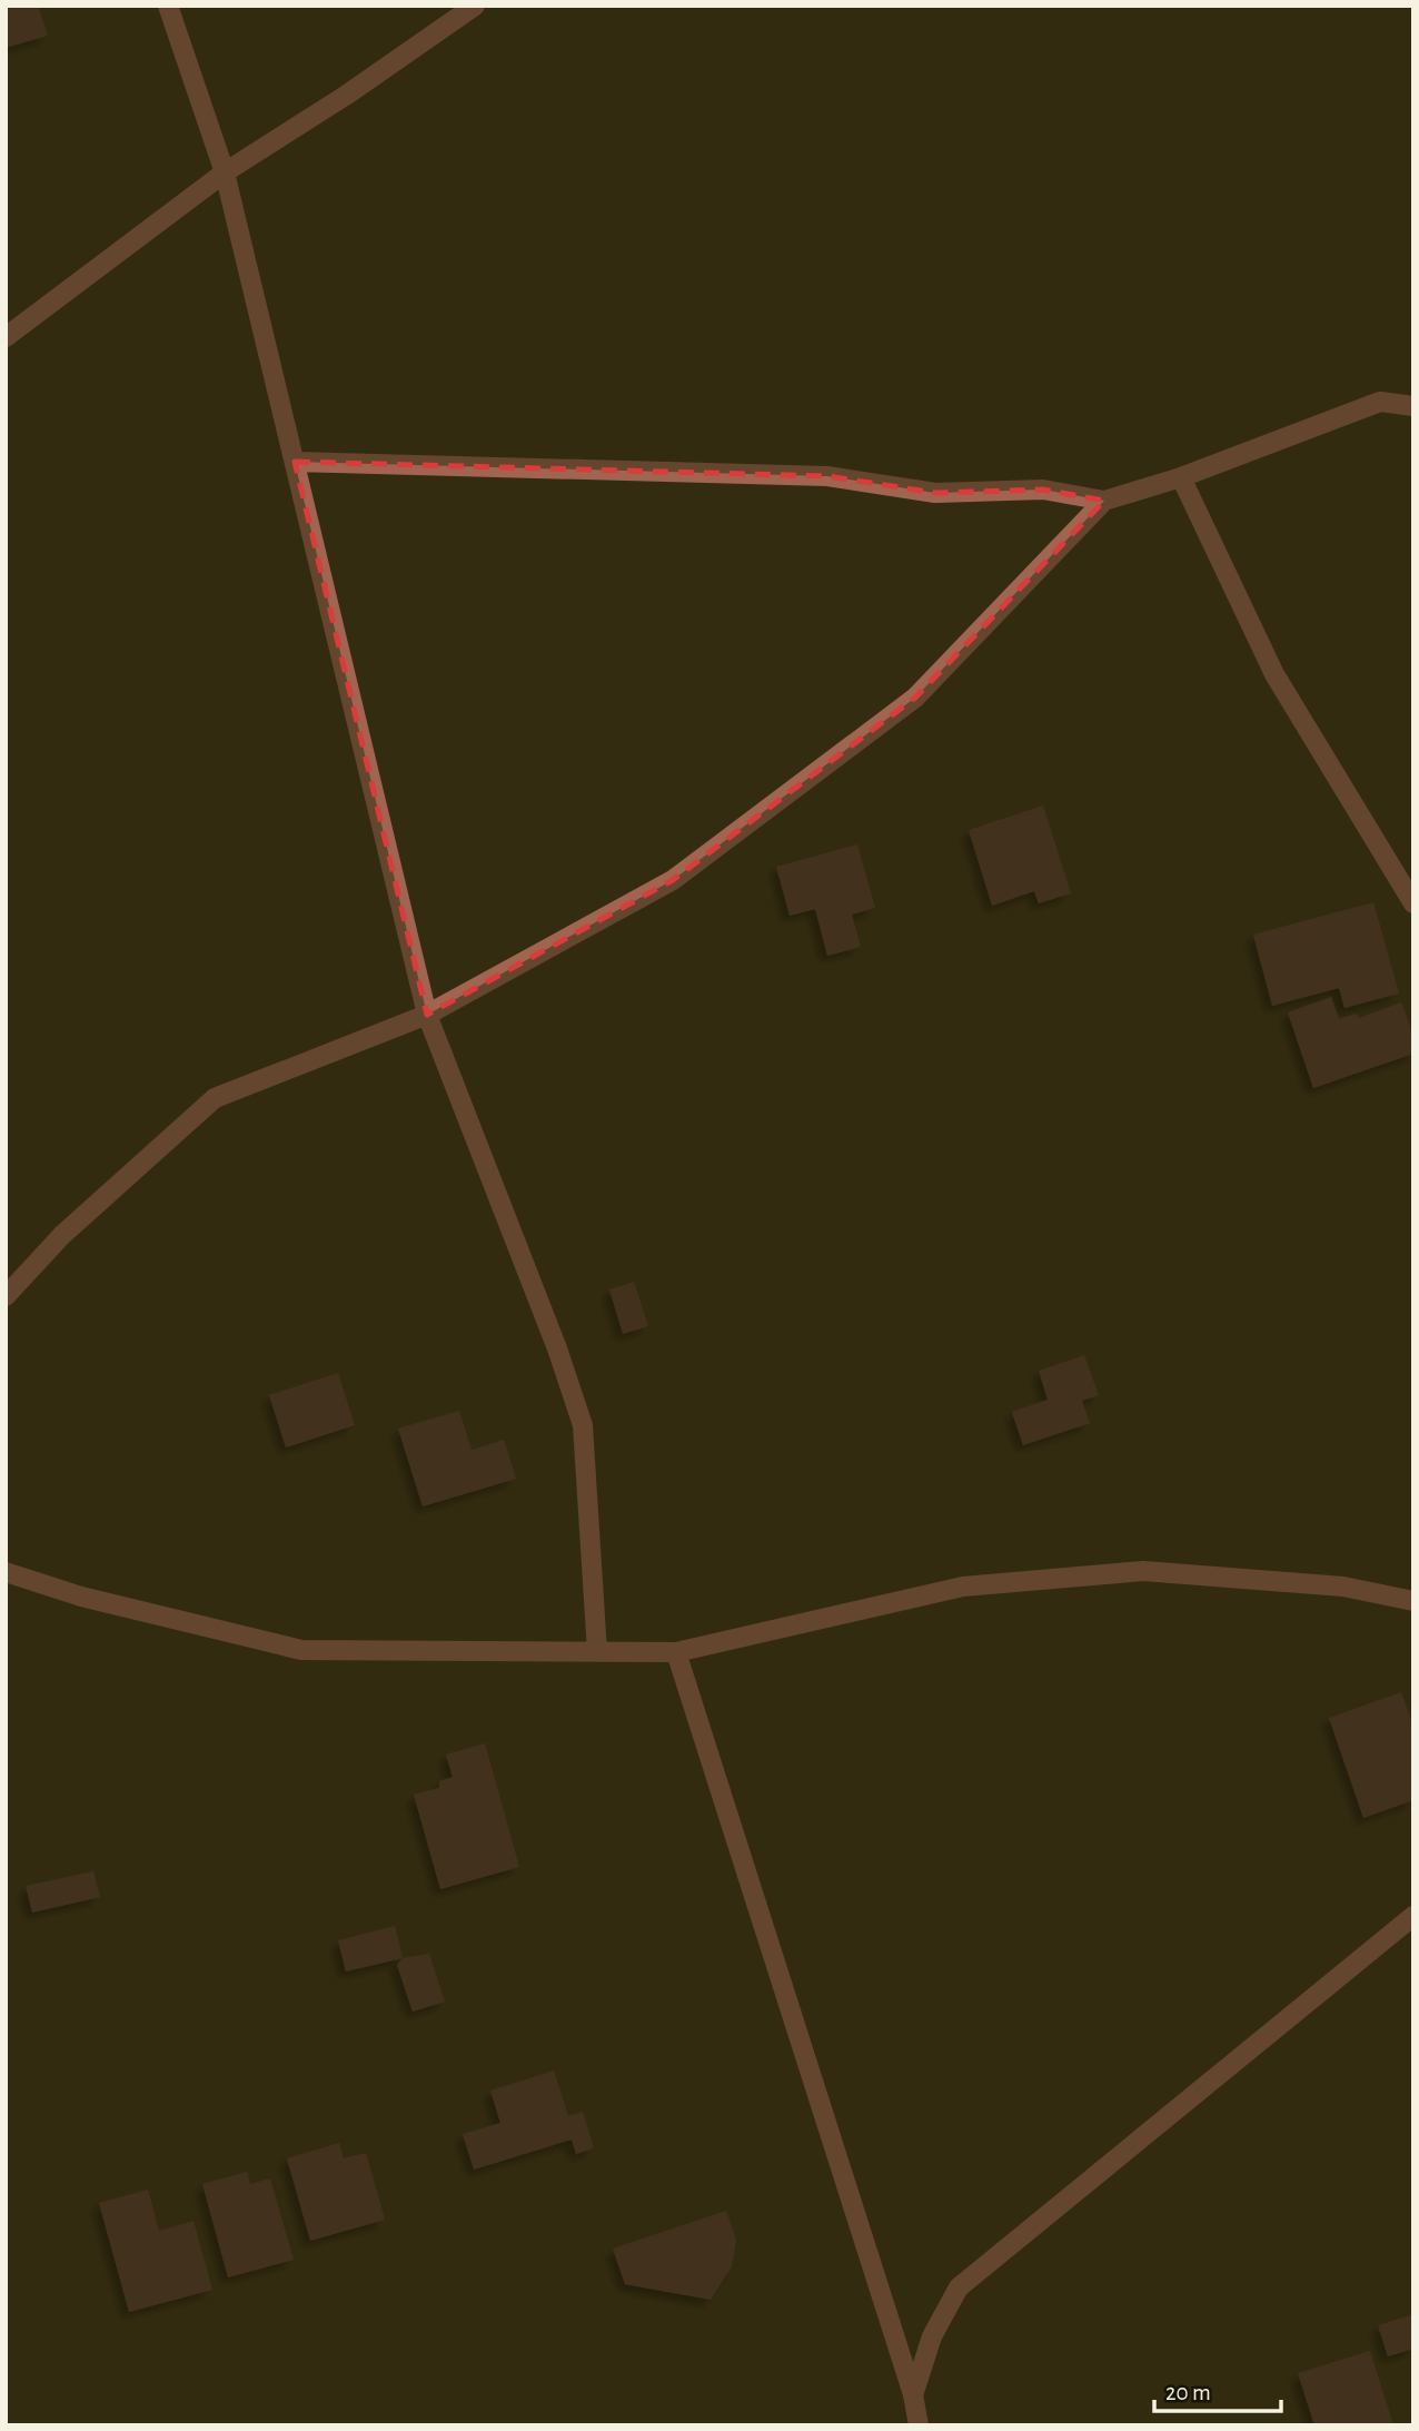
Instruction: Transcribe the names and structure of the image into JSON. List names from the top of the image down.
{
  "scale_bar": "20 m"
}
